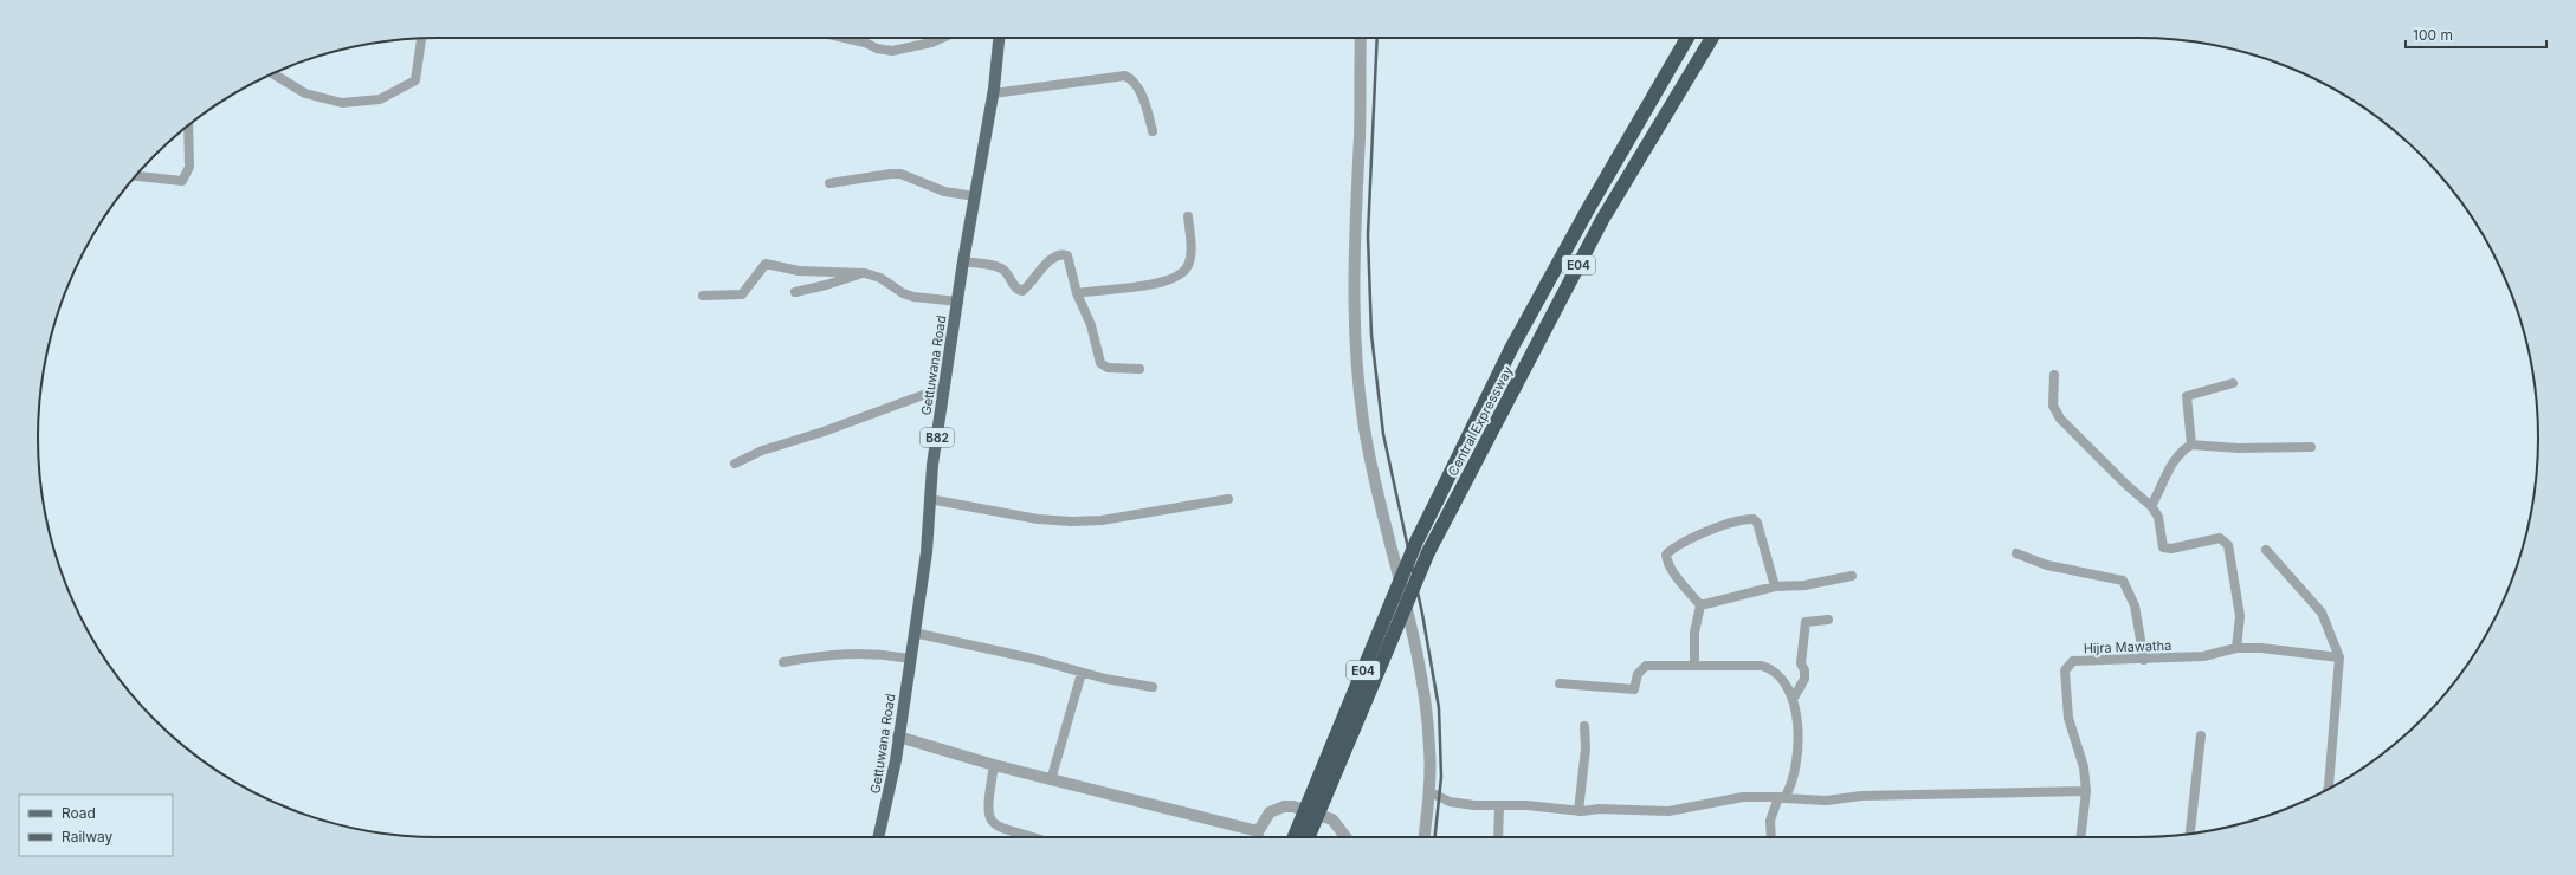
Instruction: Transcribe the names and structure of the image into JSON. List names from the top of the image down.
{
  "streets": {
    "highway": ["E04", "Central Expressway"],
    "main road": ["Gettuwana Road", "B82"],
    "street": ["Hijra Mawatha"]
  },
  "legend": ["Road", "Railway"],
  "scale_bar": "100 m"
}
